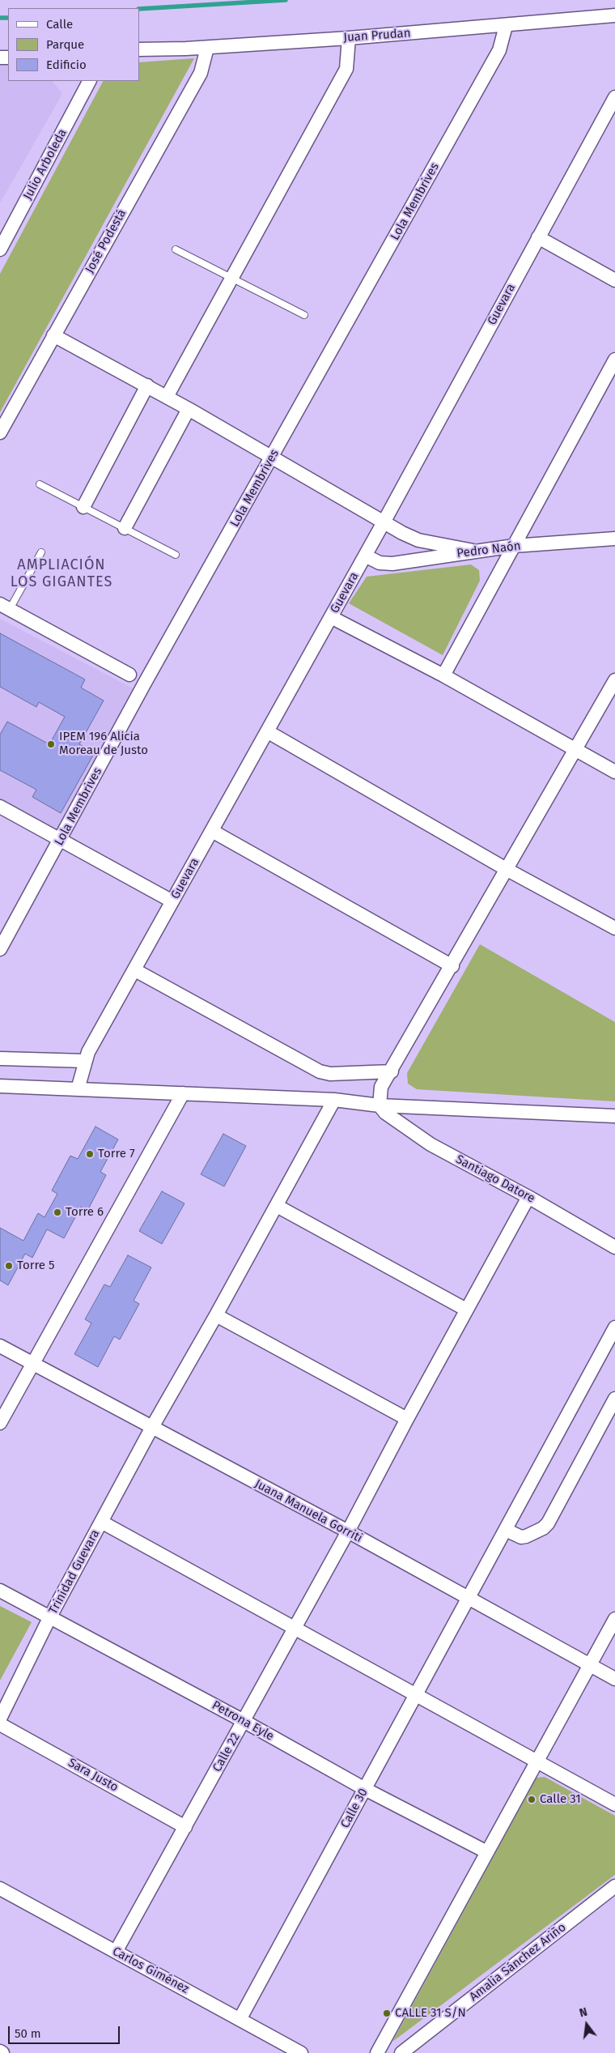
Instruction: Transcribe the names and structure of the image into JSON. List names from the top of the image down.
{
  "streets": {
    "street": [
      "Juan Prudan",
      "Julio Arboleda",
      "Lola Membrives",
      "José Podestá",
      "Guevara",
      "Pedro Naón",
      "Santiago Datore",
      "Juana Manuela Gorriti",
      "Trinidad Guevara",
      "Petrona Eyle",
      "Calle 22",
      "Sara Justo",
      "Calle 30",
      "Amalia Sánchez Ariño",
      "Carlos Giménez"
    ]
  },
  "crossings": [
    ["Juan Prudan", "Lola Membrives"],
    ["Juan Prudan", "José Podestá"],
    ["Guevara", "Pedro Naón"],
    ["Santiago Datore", "Calle 22"],
    ["Juana Manuela Gorriti", "Trinidad Guevara"],
    ["Juana Manuela Gorriti", "Calle 22"],
    ["Juana Manuela Gorriti", "Calle 30"],
    ["Trinidad Guevara", "Petrona Eyle"],
    ["Petrona Eyle", "Calle 22"],
    ["Petrona Eyle", "Calle 30"],
    ["Calle 22", "Sara Justo"],
    ["Calle 22", "Carlos Giménez"],
    ["Calle 30", "Carlos Giménez"]
  ],
  "districts": ["AMPLIACIÓN LOS GIGANTES"],
  "places": [
    "IPEM 196 Alicia Moreau de Justo",
    "Torre 7",
    "Torre 6",
    "Torre 5",
    "Calle 31",
    "CALLE 31 S/N"
  ],
  "legend": ["Calle", "Parque", "Edificio"],
  "scale_bar": "50 m",
  "north": "top"
}
